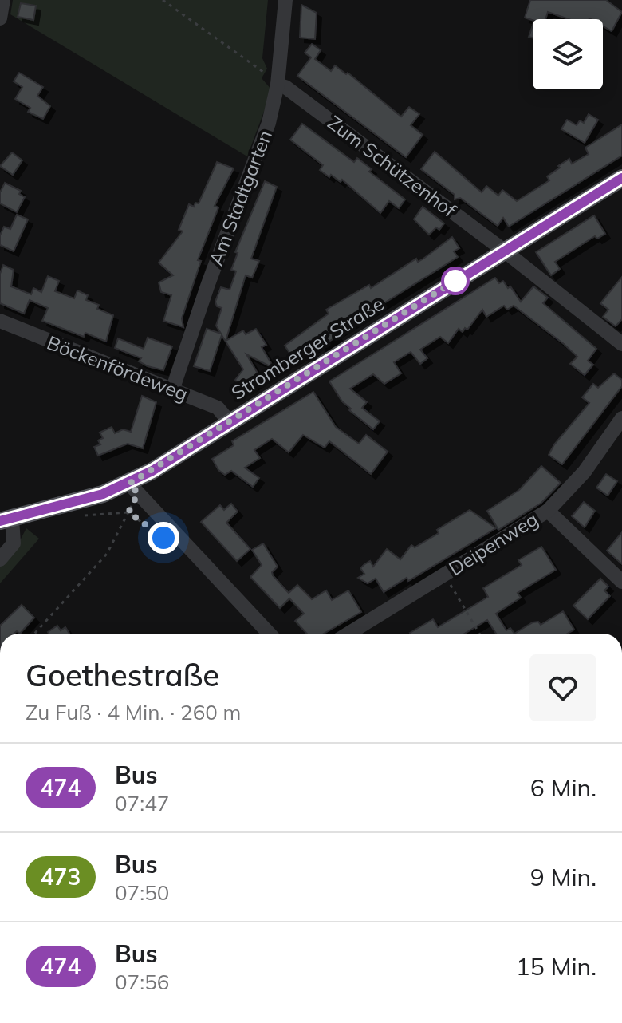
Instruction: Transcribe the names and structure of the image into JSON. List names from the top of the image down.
{
  "streets": {
    "main road": ["Stromberger Straße"],
    "street": [
      "Zum Schützenhof",
      "Am Stadtgarten",
      "Böckenfördeweg",
      "Deipenweg"
    ]
  },
  "crossings": [
    ["Zum Schützenhof", "Am Stadtgarten"],
    ["Zum Schützenhof", "Stromberger Straße"],
    ["Am Stadtgarten", "Böckenfördeweg"],
    ["Stromberger Straße", "Böckenfördeweg"]
  ],
  "lines": ["bus line 474"],
  "page": {
    "heading": ["Goethestraße", "Zu Fuß · 4 Min. · 260 m"],
    "list": [
      {
        "mark": "474",
        "name": "Bus",
        "note": "07:47",
        "value": "6 Min."
      },
      {
        "mark": "473",
        "name": "Bus",
        "note": "07:50",
        "value": "9 Min."
      },
      {
        "mark": "474",
        "name": "Bus",
        "note": "07:56",
        "value": "15 Min."
      }
    ]
  }
}
